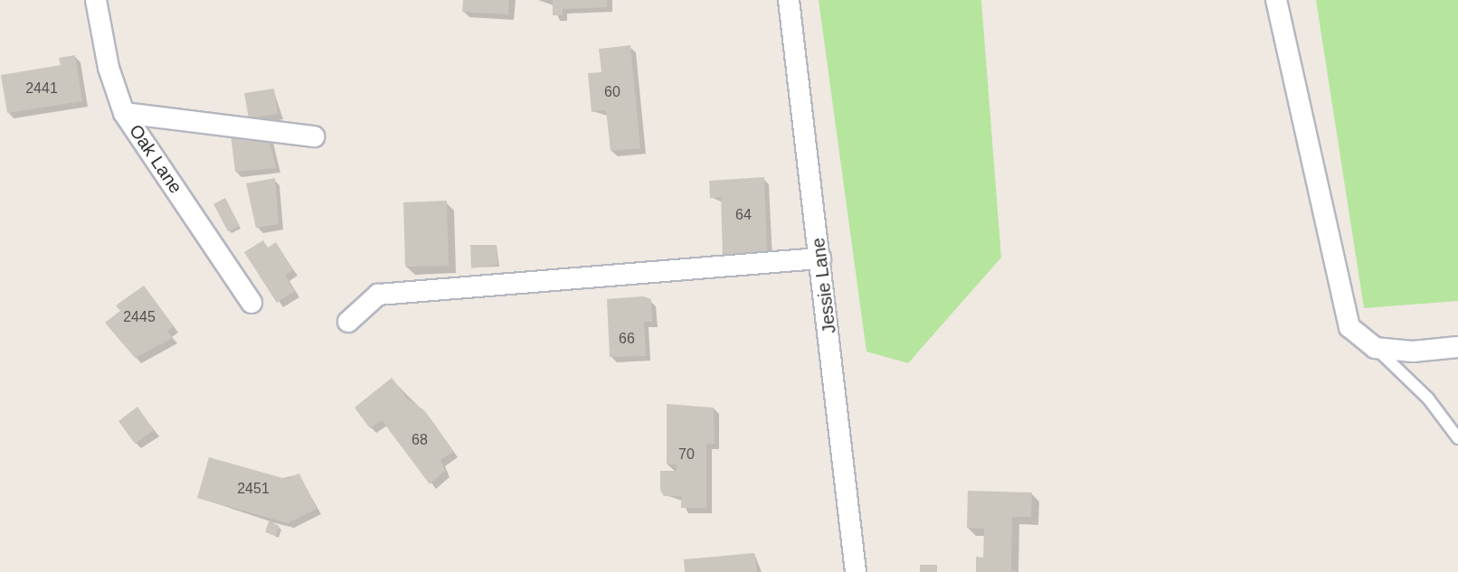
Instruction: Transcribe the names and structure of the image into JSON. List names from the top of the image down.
{
  "streets": {
    "street": ["Oak Lane", "Jessie Lane"]
  },
  "house_numbers": [
    "2441",
    "60",
    "64",
    "2445",
    "66",
    "68",
    "70",
    "2451"
  ]
}
